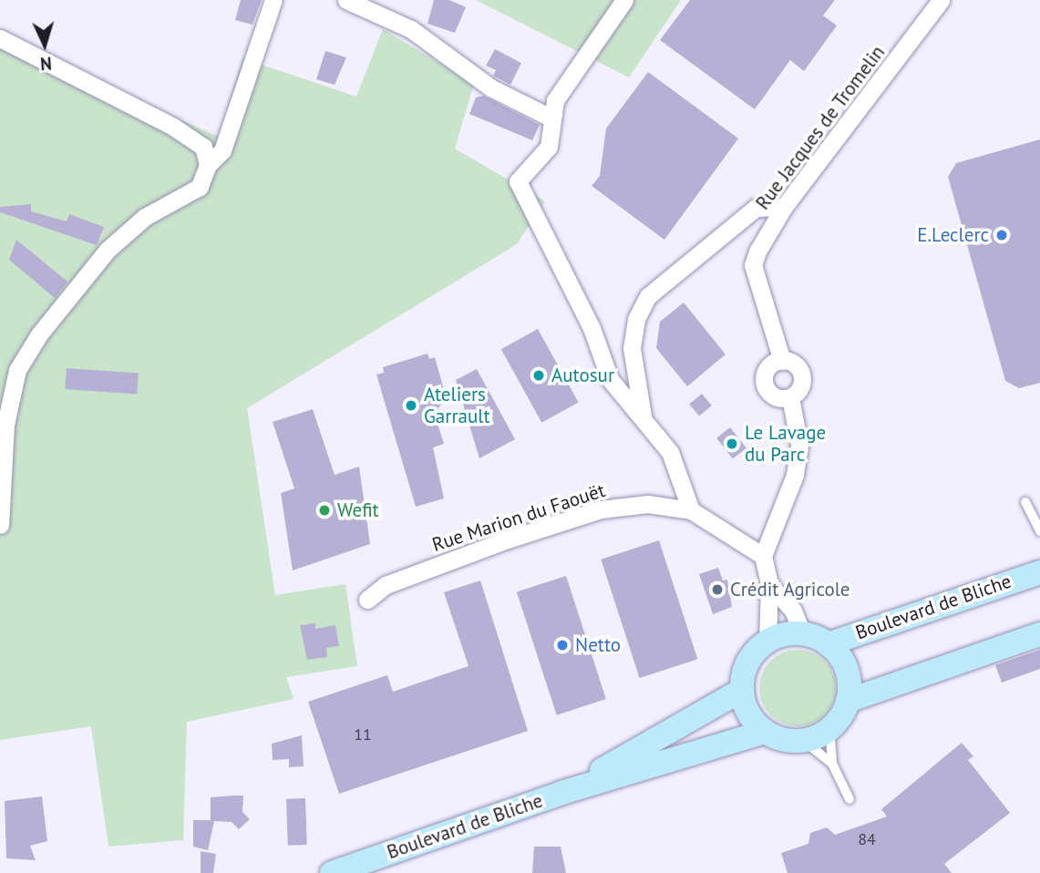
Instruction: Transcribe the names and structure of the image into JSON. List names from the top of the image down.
{
  "streets": {
    "main road": ["Boulevard de Bliche"],
    "street": ["Rue Jacques de Tromelin", "Rue Marion du Faouët"]
  },
  "places": [
    "E.Leclerc",
    "Autosur",
    "Ateliers Garrault",
    "Le Lavage du Parc",
    "Wefit",
    "Crédit Agricole",
    "Netto"
  ],
  "house_numbers": ["11", "84"],
  "north": "bottom"
}
